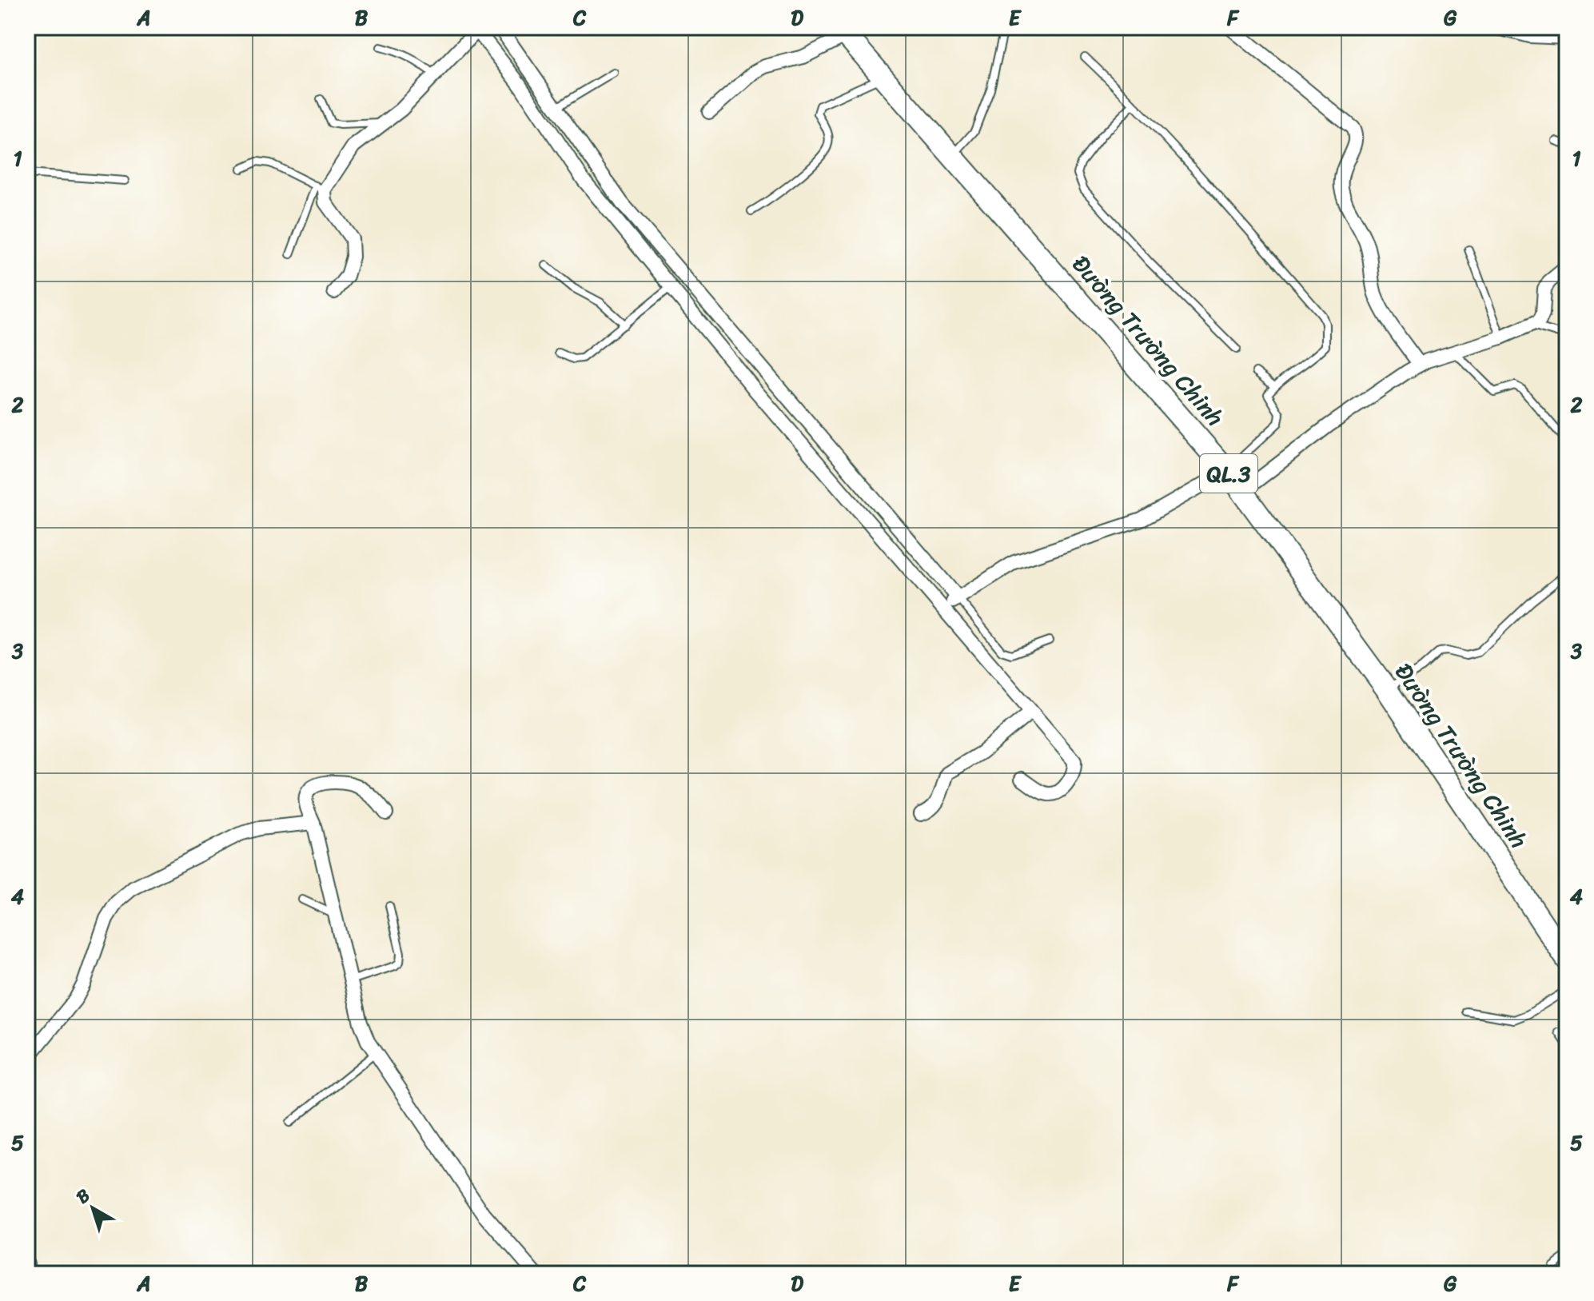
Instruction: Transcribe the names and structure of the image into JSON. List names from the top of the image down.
{
  "streets": {
    "highway": ["Đường Trường Chinh", "QL.3"]
  },
  "north": "top left",
  "grid": {
    "columns": [
      "A",
      "B",
      "C",
      "D",
      "E",
      "F",
      "G"
    ],
    "rows": [
      "1",
      "2",
      "3",
      "4",
      "5"
    ]
  }
}
